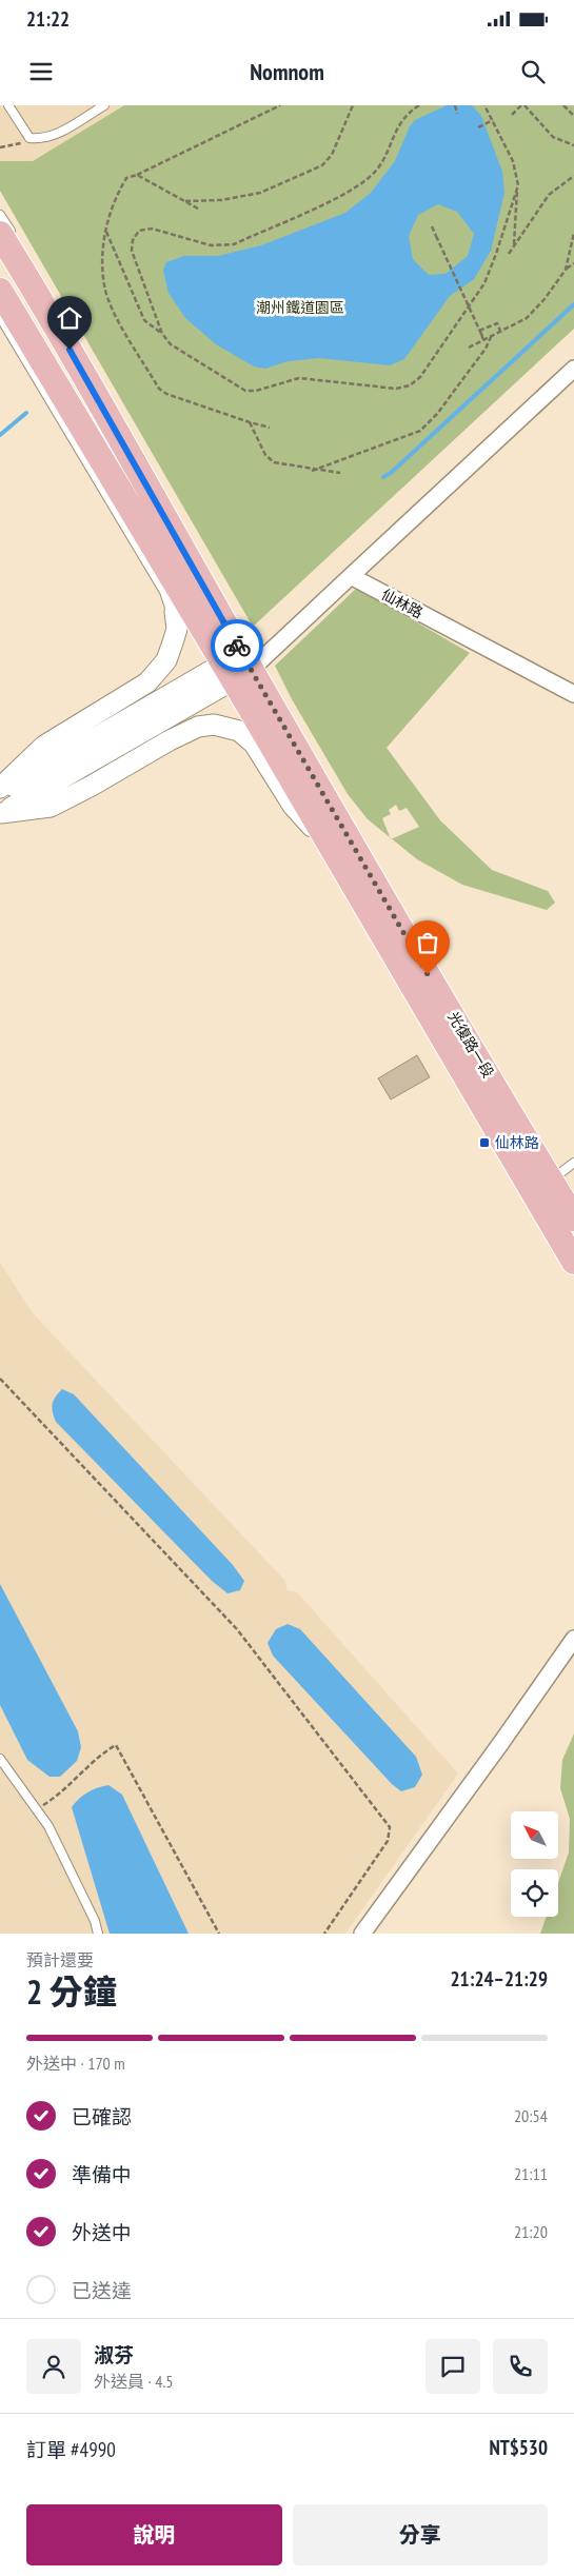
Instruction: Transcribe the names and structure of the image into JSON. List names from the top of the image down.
{
  "streets": {
    "main road": ["光復路一段"],
    "street": ["仙林路"]
  },
  "parks": ["潮州鐵道園區"],
  "places": {
    "transit": ["仙林路"]
  },
  "north": "top left",
  "page": {
    "status": "21:22",
    "header": "Nomnom",
    "heading": ["2 分鐘", "預計還要", "21:24–21:29"],
    "panel": [
      "淑芬",
      "外送員 · 4.5",
      "訂單 #4990",
      "NT$530"
    ],
    "bar": "外送中 · 170 m",
    "list": [
      ["已確認", "20:54"],
      ["準備中", "21:11"],
      ["外送中", "21:20"],
      "已送達"
    ],
    "buttons": ["說明", "分享"]
  }
}
